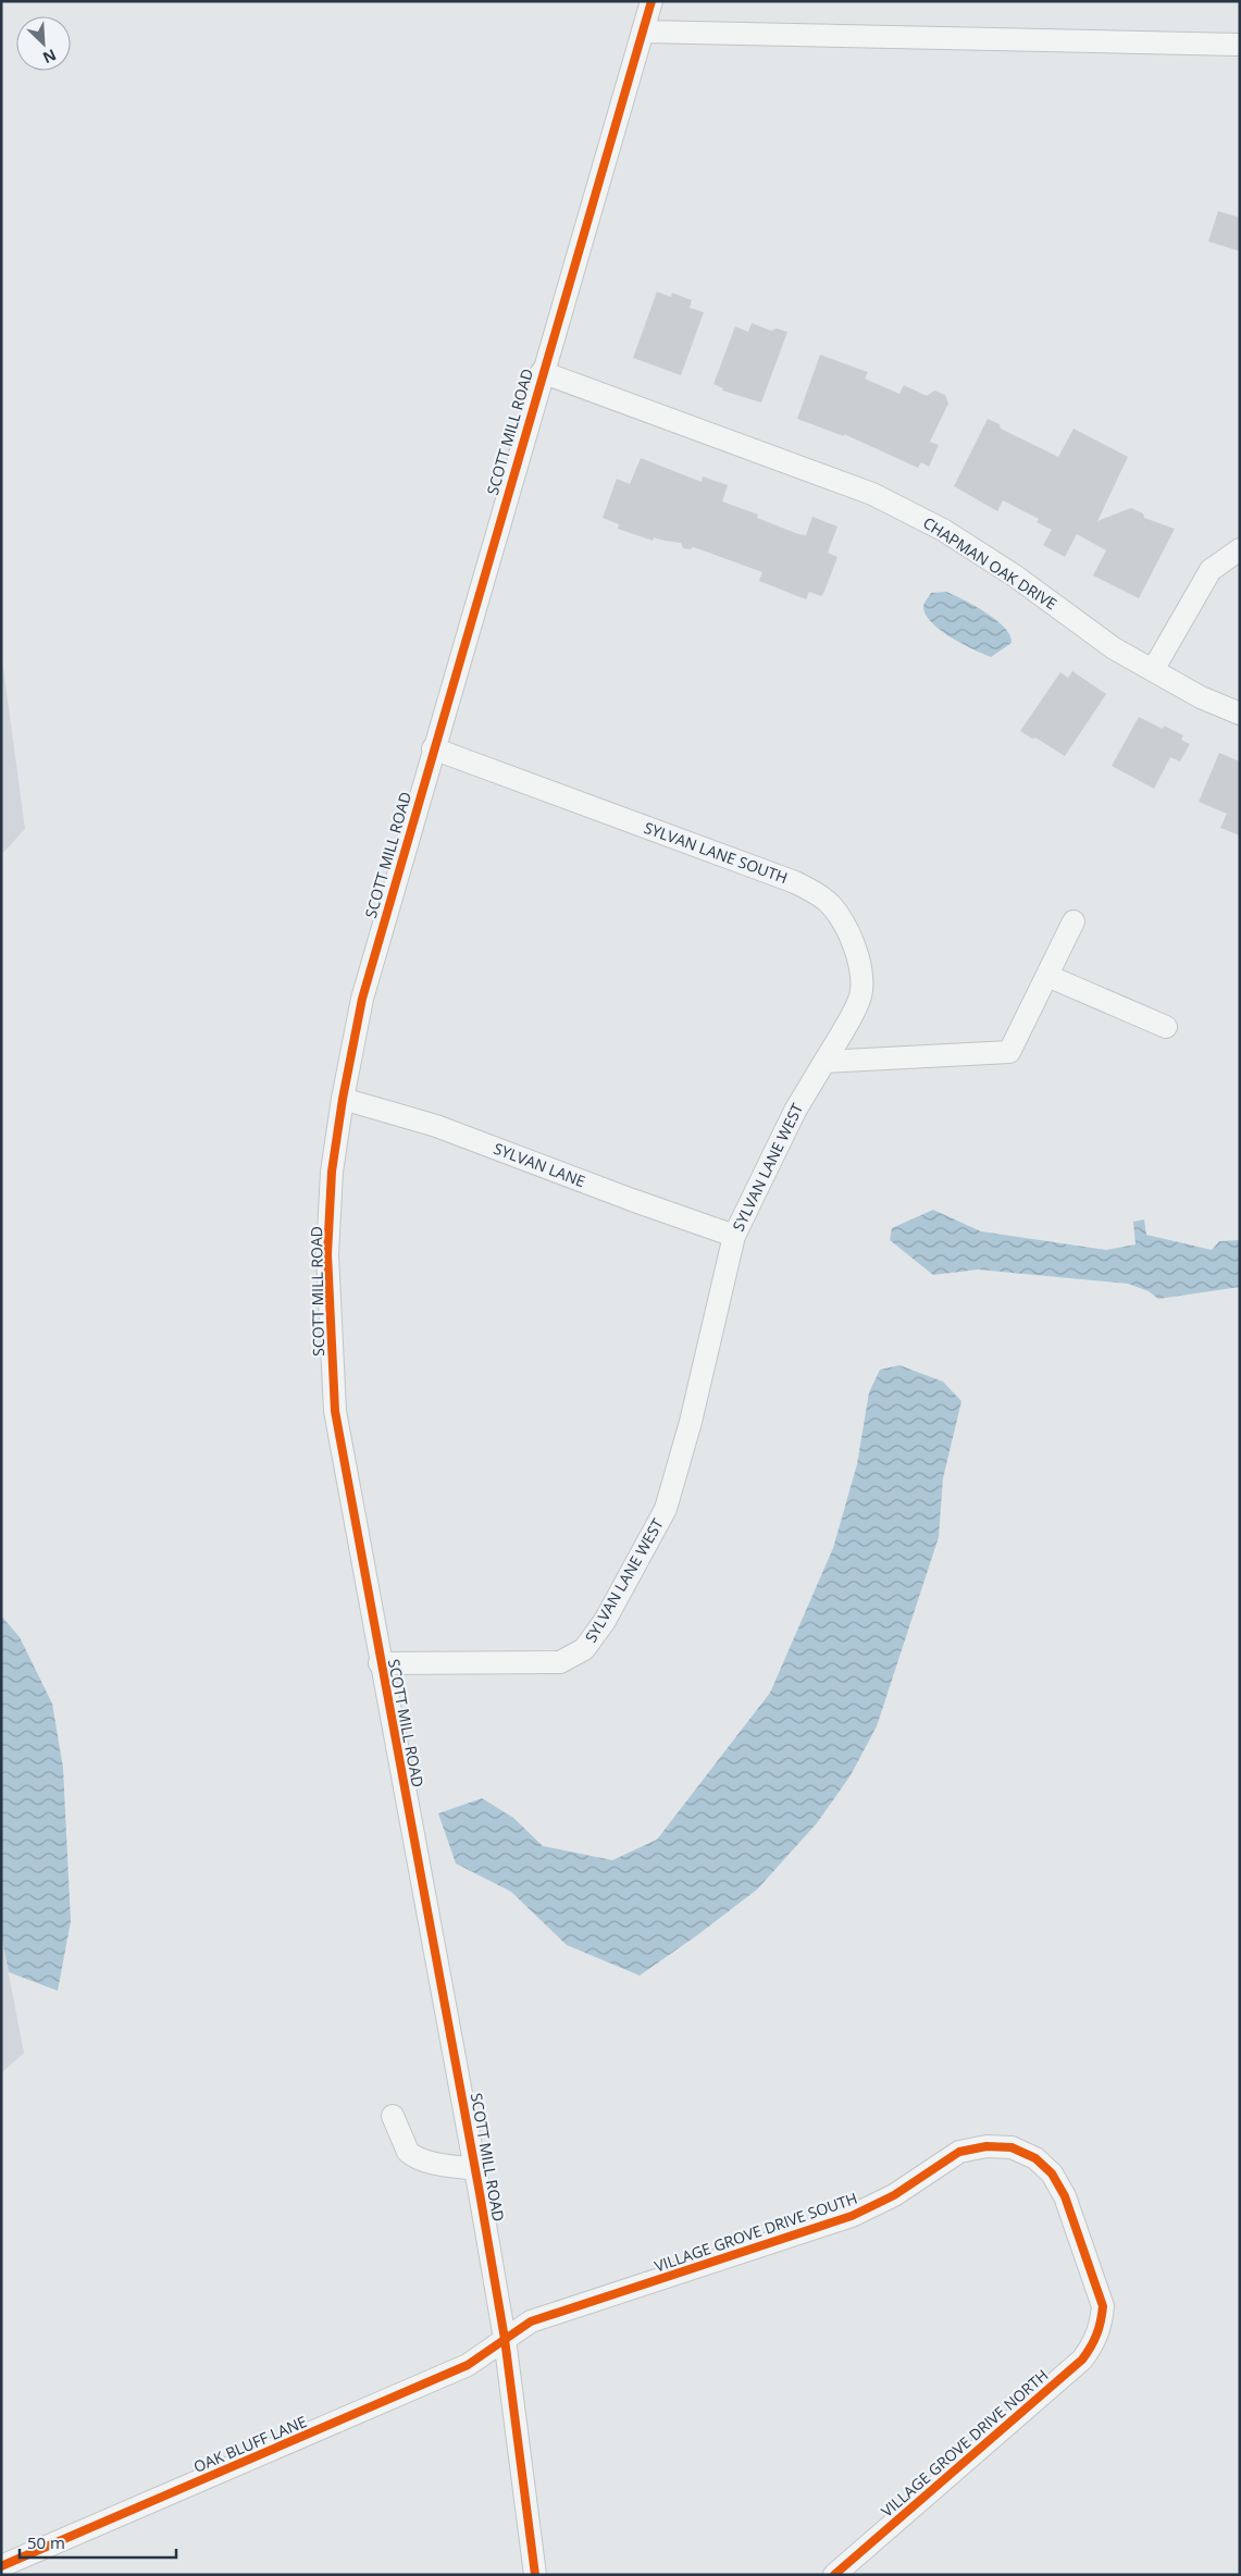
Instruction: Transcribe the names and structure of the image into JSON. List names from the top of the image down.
{
  "streets": {
    "street": [
      "SCOTT MILL ROAD",
      "CHAPMAN OAK DRIVE",
      "SYLVAN LANE SOUTH",
      "SYLVAN LANE",
      "SYLVAN LANE WEST",
      "VILLAGE GROVE DRIVE SOUTH",
      "VILLAGE GROVE DRIVE NORTH",
      "OAK BLUFF LANE"
    ]
  },
  "crossings": [
    ["SCOTT MILL ROAD", "CHAPMAN OAK DRIVE"],
    ["SCOTT MILL ROAD", "SYLVAN LANE SOUTH"],
    ["SCOTT MILL ROAD", "SYLVAN LANE"],
    ["SCOTT MILL ROAD", "SYLVAN LANE WEST"],
    ["SCOTT MILL ROAD", "VILLAGE GROVE DRIVE SOUTH"],
    ["SCOTT MILL ROAD", "OAK BLUFF LANE"],
    ["SYLVAN LANE SOUTH", "SYLVAN LANE WEST"],
    ["SYLVAN LANE", "SYLVAN LANE WEST"],
    ["VILLAGE GROVE DRIVE SOUTH", "VILLAGE GROVE DRIVE NORTH"],
    ["VILLAGE GROVE DRIVE SOUTH", "OAK BLUFF LANE"]
  ],
  "scale_bar": "50 m",
  "north": "bottom right"
}
